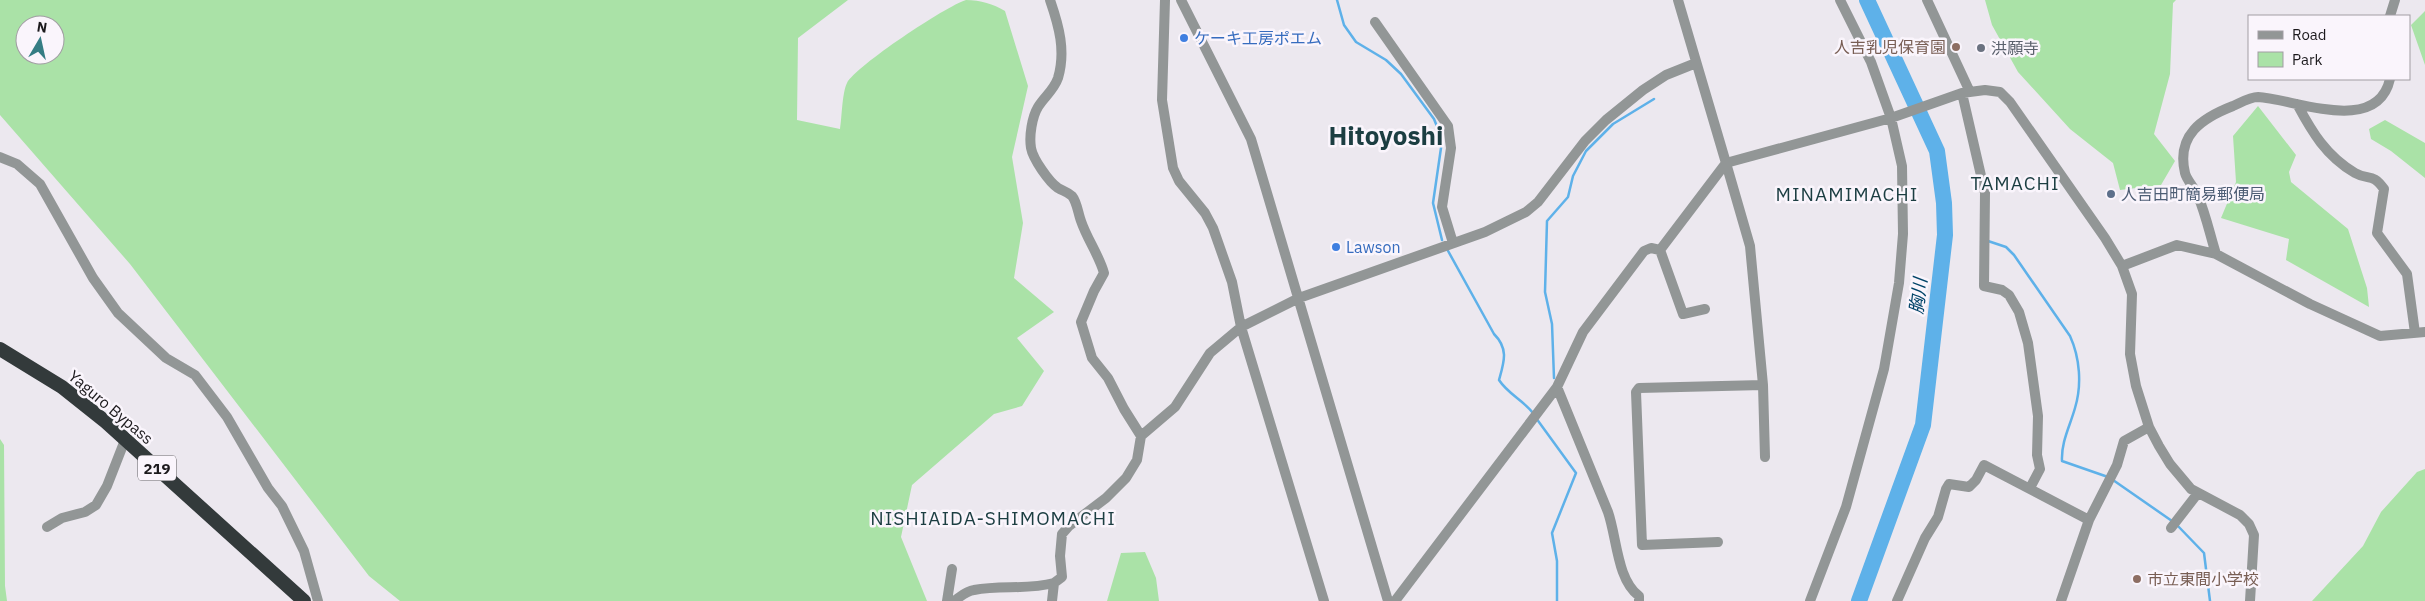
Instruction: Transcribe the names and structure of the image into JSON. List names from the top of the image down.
{
  "streets": {
    "highway": ["Yaguro Bypass", "219"]
  },
  "districts": [
    "Hitoyoshi",
    "TAMACHI",
    "MINAMIMACHI",
    "NISHIAIDA-SHIMOMACHI"
  ],
  "water": ["胸川"],
  "places": [
    "ケーキ工房ポエム",
    "人吉乳児保育園",
    "洪願寺",
    "人吉田町簡易郵便局",
    "Lawson",
    "市立東間小学校"
  ],
  "legend": ["Road", "Park"],
  "north": "top"
}
